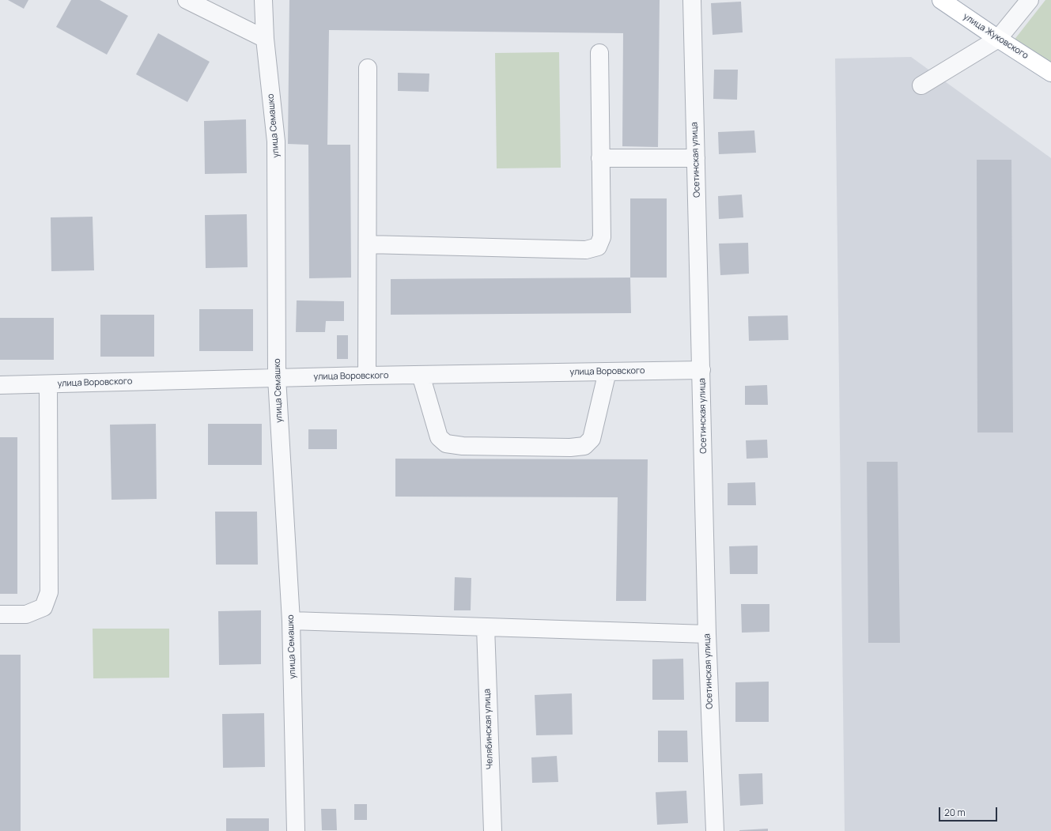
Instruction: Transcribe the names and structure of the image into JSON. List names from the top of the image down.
{
  "streets": {
    "main road": ["улица Жуковского"],
    "street": [
      "улица Семашко",
      "Осетинская улица",
      "улица Воровского",
      "Челябинская улица"
    ]
  },
  "crossings": [
    ["улица Семашко", "улица Воровского"],
    ["Осетинская улица", "улица Воровского"]
  ],
  "scale_bar": "20 m"
}
